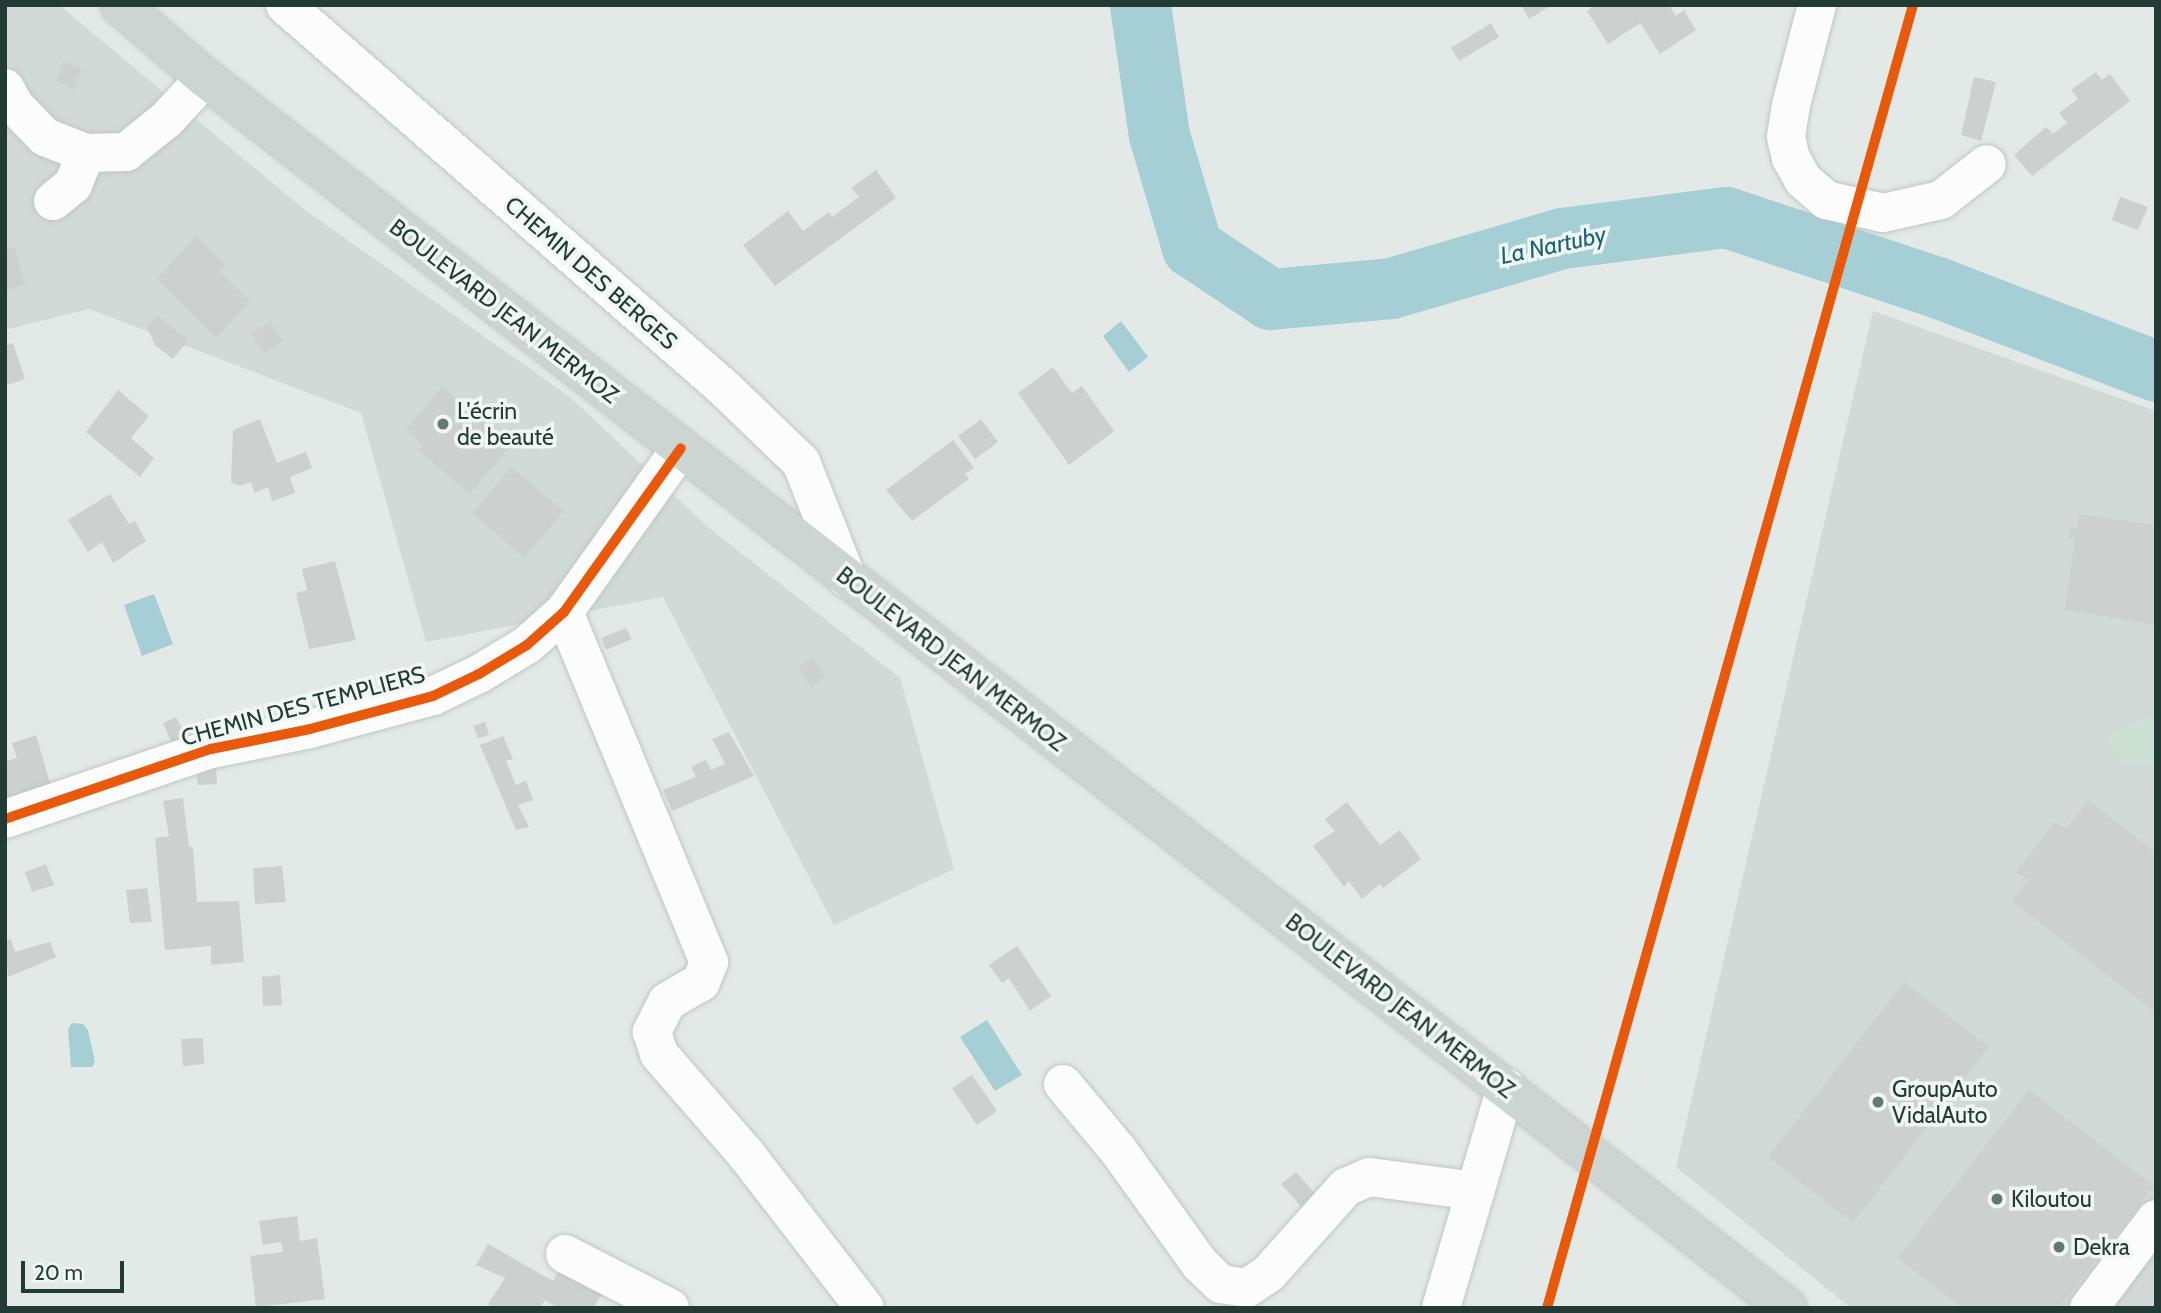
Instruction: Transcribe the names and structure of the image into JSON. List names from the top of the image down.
{
  "streets": {
    "main road": ["BOULEVARD JEAN MERMOZ"],
    "street": ["CHEMIN DES BERGES", "CHEMIN DES TEMPLIERS"]
  },
  "crossings": [
    ["CHEMIN DES BERGES", "BOULEVARD JEAN MERMOZ"],
    ["BOULEVARD JEAN MERMOZ", "CHEMIN DES TEMPLIERS"]
  ],
  "water": ["La Nartuby"],
  "places": [
    "L'écrin de beauté",
    "GroupAuto VidalAuto",
    "Kiloutou",
    "Dekra"
  ],
  "scale_bar": "20 m"
}
